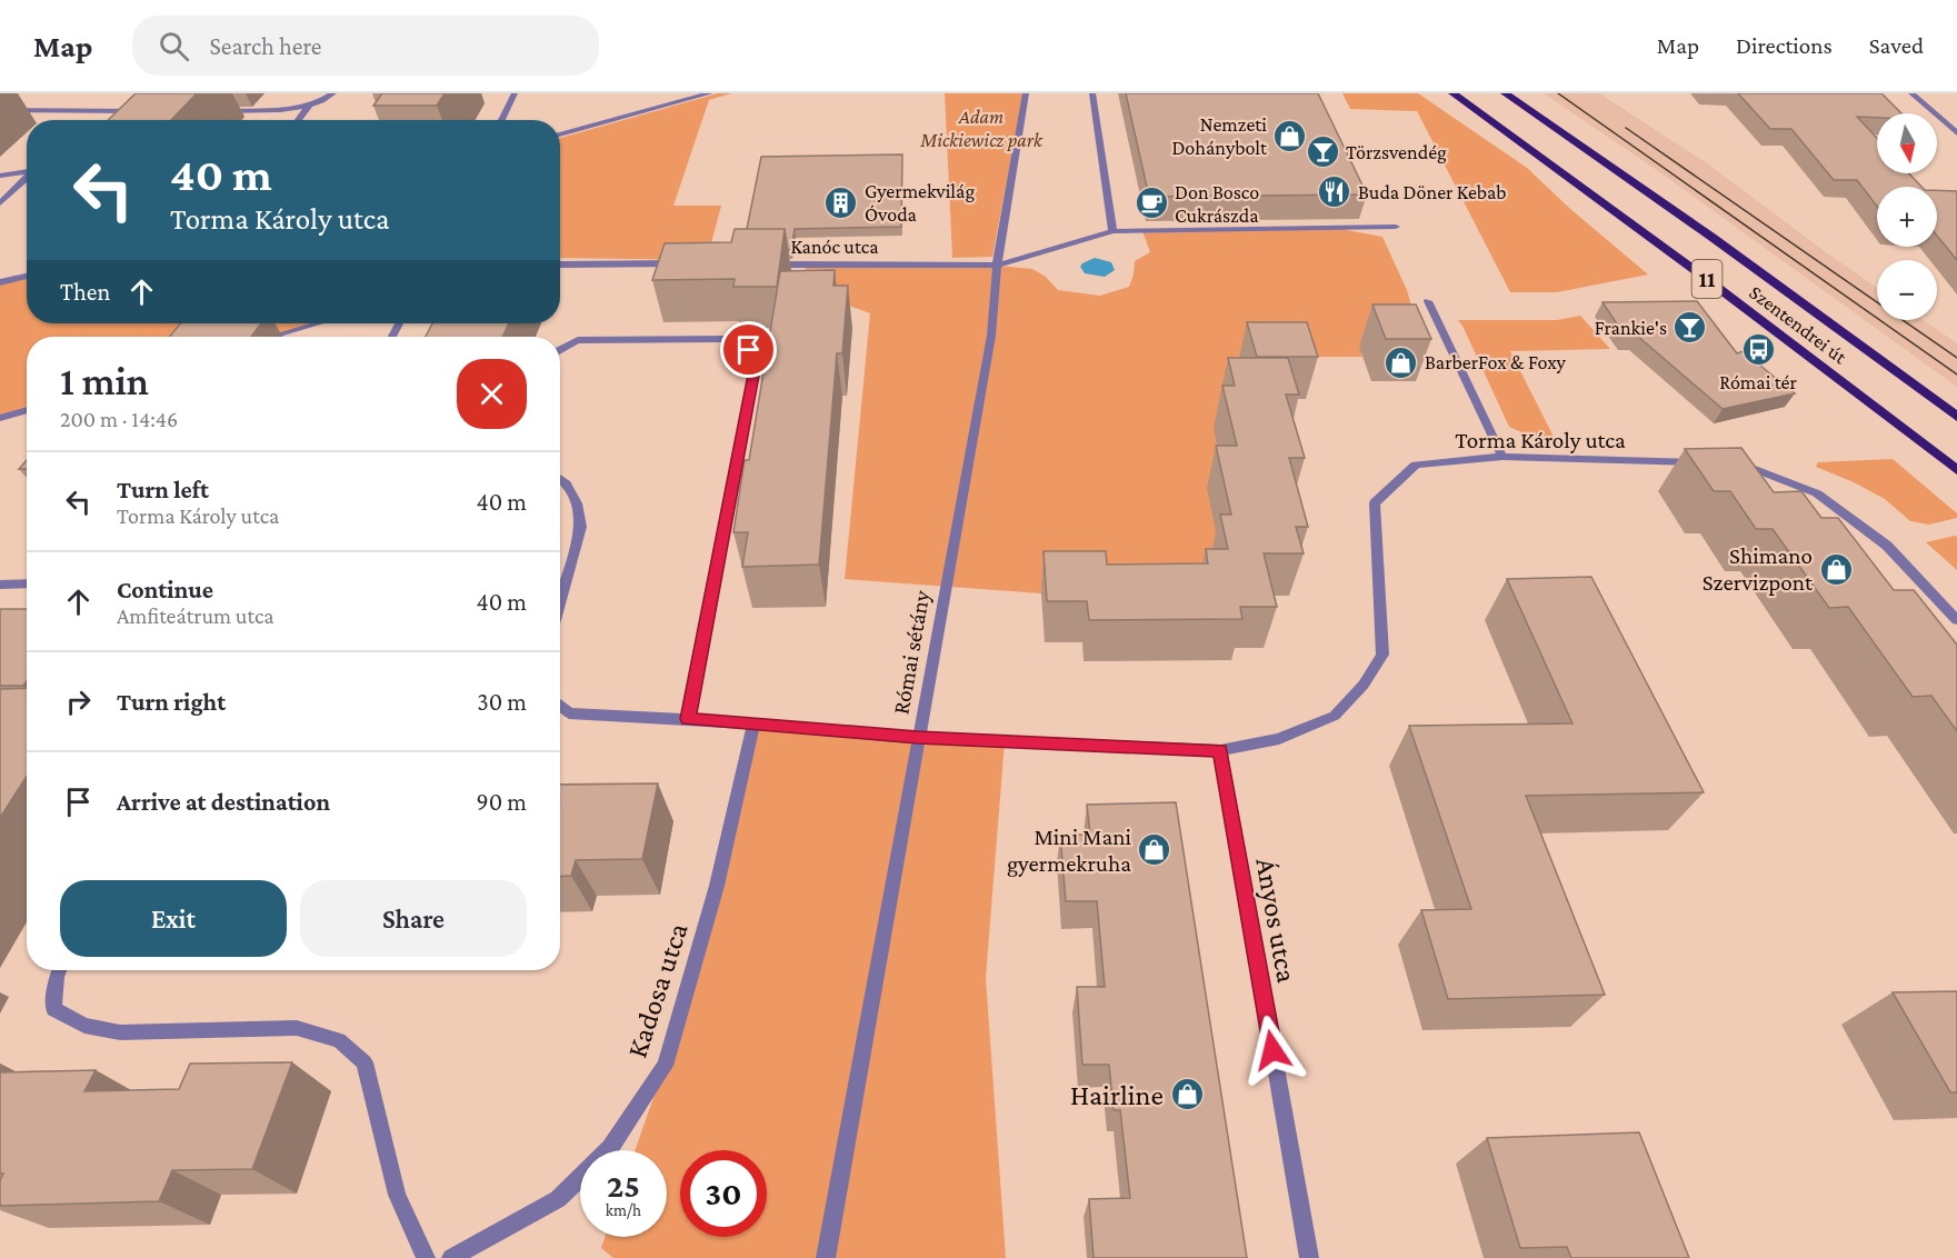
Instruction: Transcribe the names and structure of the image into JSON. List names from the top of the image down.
{
  "streets": {
    "main road": ["11", "Szentendrei út"],
    "street": [
      "Kanóc utca",
      "Torma Károly utca",
      "Római sétány",
      "Ányos utca",
      "Kadosa utca"
    ]
  },
  "crossings": [
    ["Kanóc utca", "Római sétány"],
    ["Torma Károly utca", "Római sétány"],
    ["Torma Károly utca", "Ányos utca"],
    ["Torma Károly utca", "Kadosa utca"]
  ],
  "parks": ["Adam Mickiewicz park"],
  "places": {
    "shop": [
      "Nemzeti Dohánybolt",
      "BarberFox & Foxy",
      "Shimano Szervizpont",
      "Mini Mani gyermekruha",
      "Hairline"
    ],
    "bar": ["Törzsvendég", "Frankie's"],
    "restaurant": ["Buda Döner Kebab"],
    "building": ["Gyermekvilág Óvoda"],
    "cafe": ["Don Bosco Cukrászda"],
    "bus stop": ["Római tér"]
  },
  "north": "bottom",
  "page": {
    "header": "Map",
    "search": "Search here",
    "nav": ["Map", "Directions", "Saved"],
    "map_buttons": ["+", "−"],
    "turn": ["40 m", "Torma Károly utca"],
    "then": "Then",
    "heading": ["1 min", "200 m · 14:46"],
    "list": [
      {
        "name": "Turn left",
        "note": "Torma Károly utca",
        "value": "40 m"
      },
      {
        "name": "Continue",
        "note": "Amfiteátrum utca",
        "value": "40 m"
      },
      {
        "name": "Turn right",
        "value": "30 m"
      },
      {
        "name": "Arrive at destination",
        "value": "90 m"
      }
    ],
    "buttons": ["Exit", "Share"],
    "speed": "25 km/h",
    "limit": "30"
  }
}
